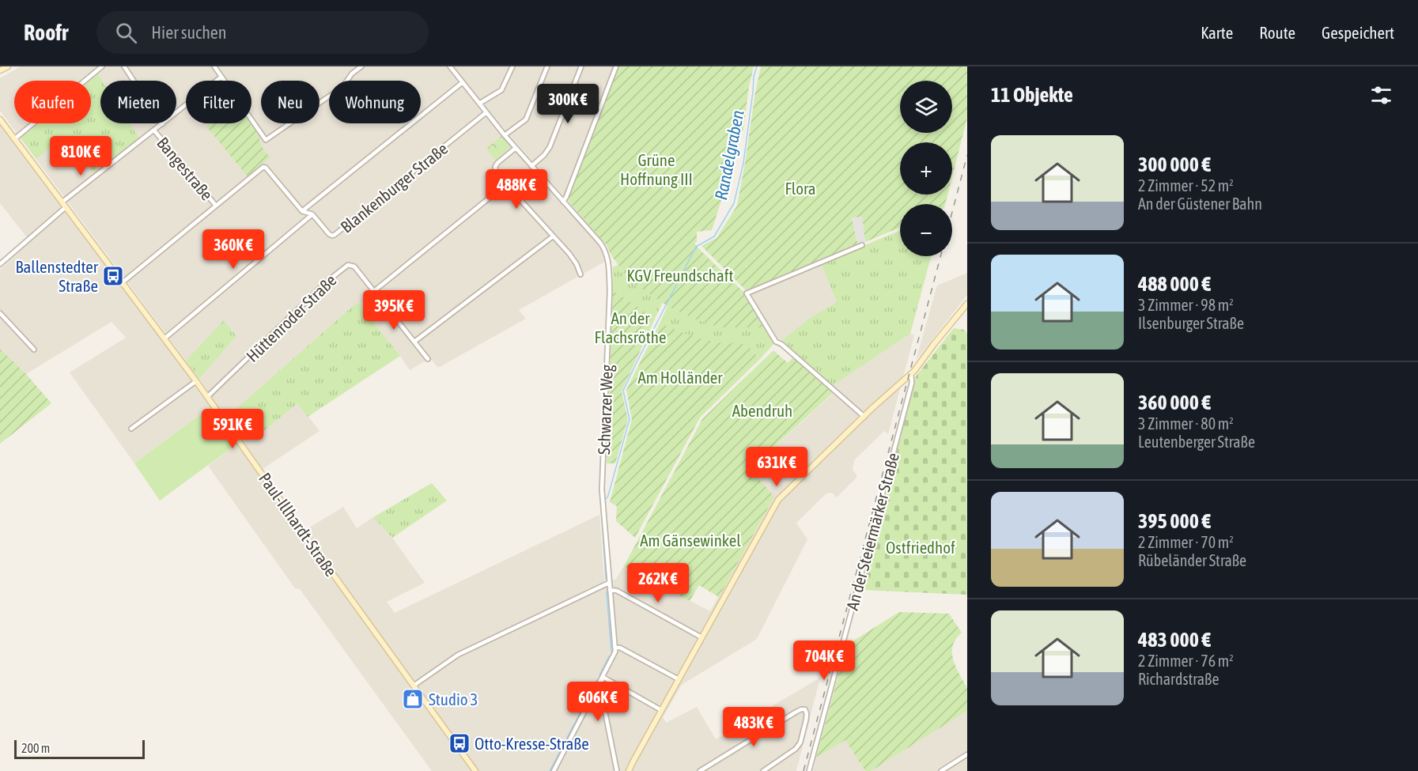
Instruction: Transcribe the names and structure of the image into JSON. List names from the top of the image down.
{
  "streets": {
    "street": [
      "Bangestraße",
      "Blankenburger Straße",
      "Hüttenroder Straße",
      "Schwarzer Weg",
      "Paul-Illhardt-Straße",
      "An der Steiermärker Straße"
    ]
  },
  "crossings": [
    ["Blankenburger Straße", "Schwarzer Weg"],
    ["Hüttenroder Straße", "Paul-Illhardt-Straße"]
  ],
  "water": ["Randelgraben"],
  "parks": [
    "Grüne Hoffnung III",
    "Flora",
    "KGV Freundschaft",
    "An der Flachsröthe",
    "Am Holländer",
    "Abendruh",
    "Am Gänsewinkel",
    "Ostfriedhof"
  ],
  "places": {
    "bus stop": ["Ballenstedter Straße", "Otto-Kresse-Straße"],
    "shop": ["Studio 3"]
  },
  "scale_bar": "200 m",
  "page": {
    "header": "Roofr",
    "search": "Hier suchen",
    "nav": ["Karte", "Route", "Gespeichert"],
    "heading": "11 Objekte",
    "map_buttons": ["+", "−"],
    "chip": [
      "Kaufen",
      "Mieten",
      "Filter",
      "Neu",
      "Wohnung"
    ],
    "price": [
      "300K €",
      "810K €",
      "488K €",
      "360K €",
      "395K €",
      "591K €",
      "631K €",
      "262K €",
      "704K €",
      "606K €",
      "483K €"
    ],
    "list": [
      {
        "name": "300 000 €",
        "note": "2 Zimmer · 52 m² · An der Güstener Bahn"
      },
      {
        "name": "488 000 €",
        "note": "3 Zimmer · 98 m² · Ilsenburger Straße"
      },
      {
        "name": "360 000 €",
        "note": "3 Zimmer · 80 m² · Leutenberger Straße"
      },
      {
        "name": "395 000 €",
        "note": "2 Zimmer · 70 m² · Rübeländer Straße"
      },
      {
        "name": "483 000 €",
        "note": "2 Zimmer · 76 m² · Richardstraße"
      }
    ],
    "scale": "200 m"
  }
}
